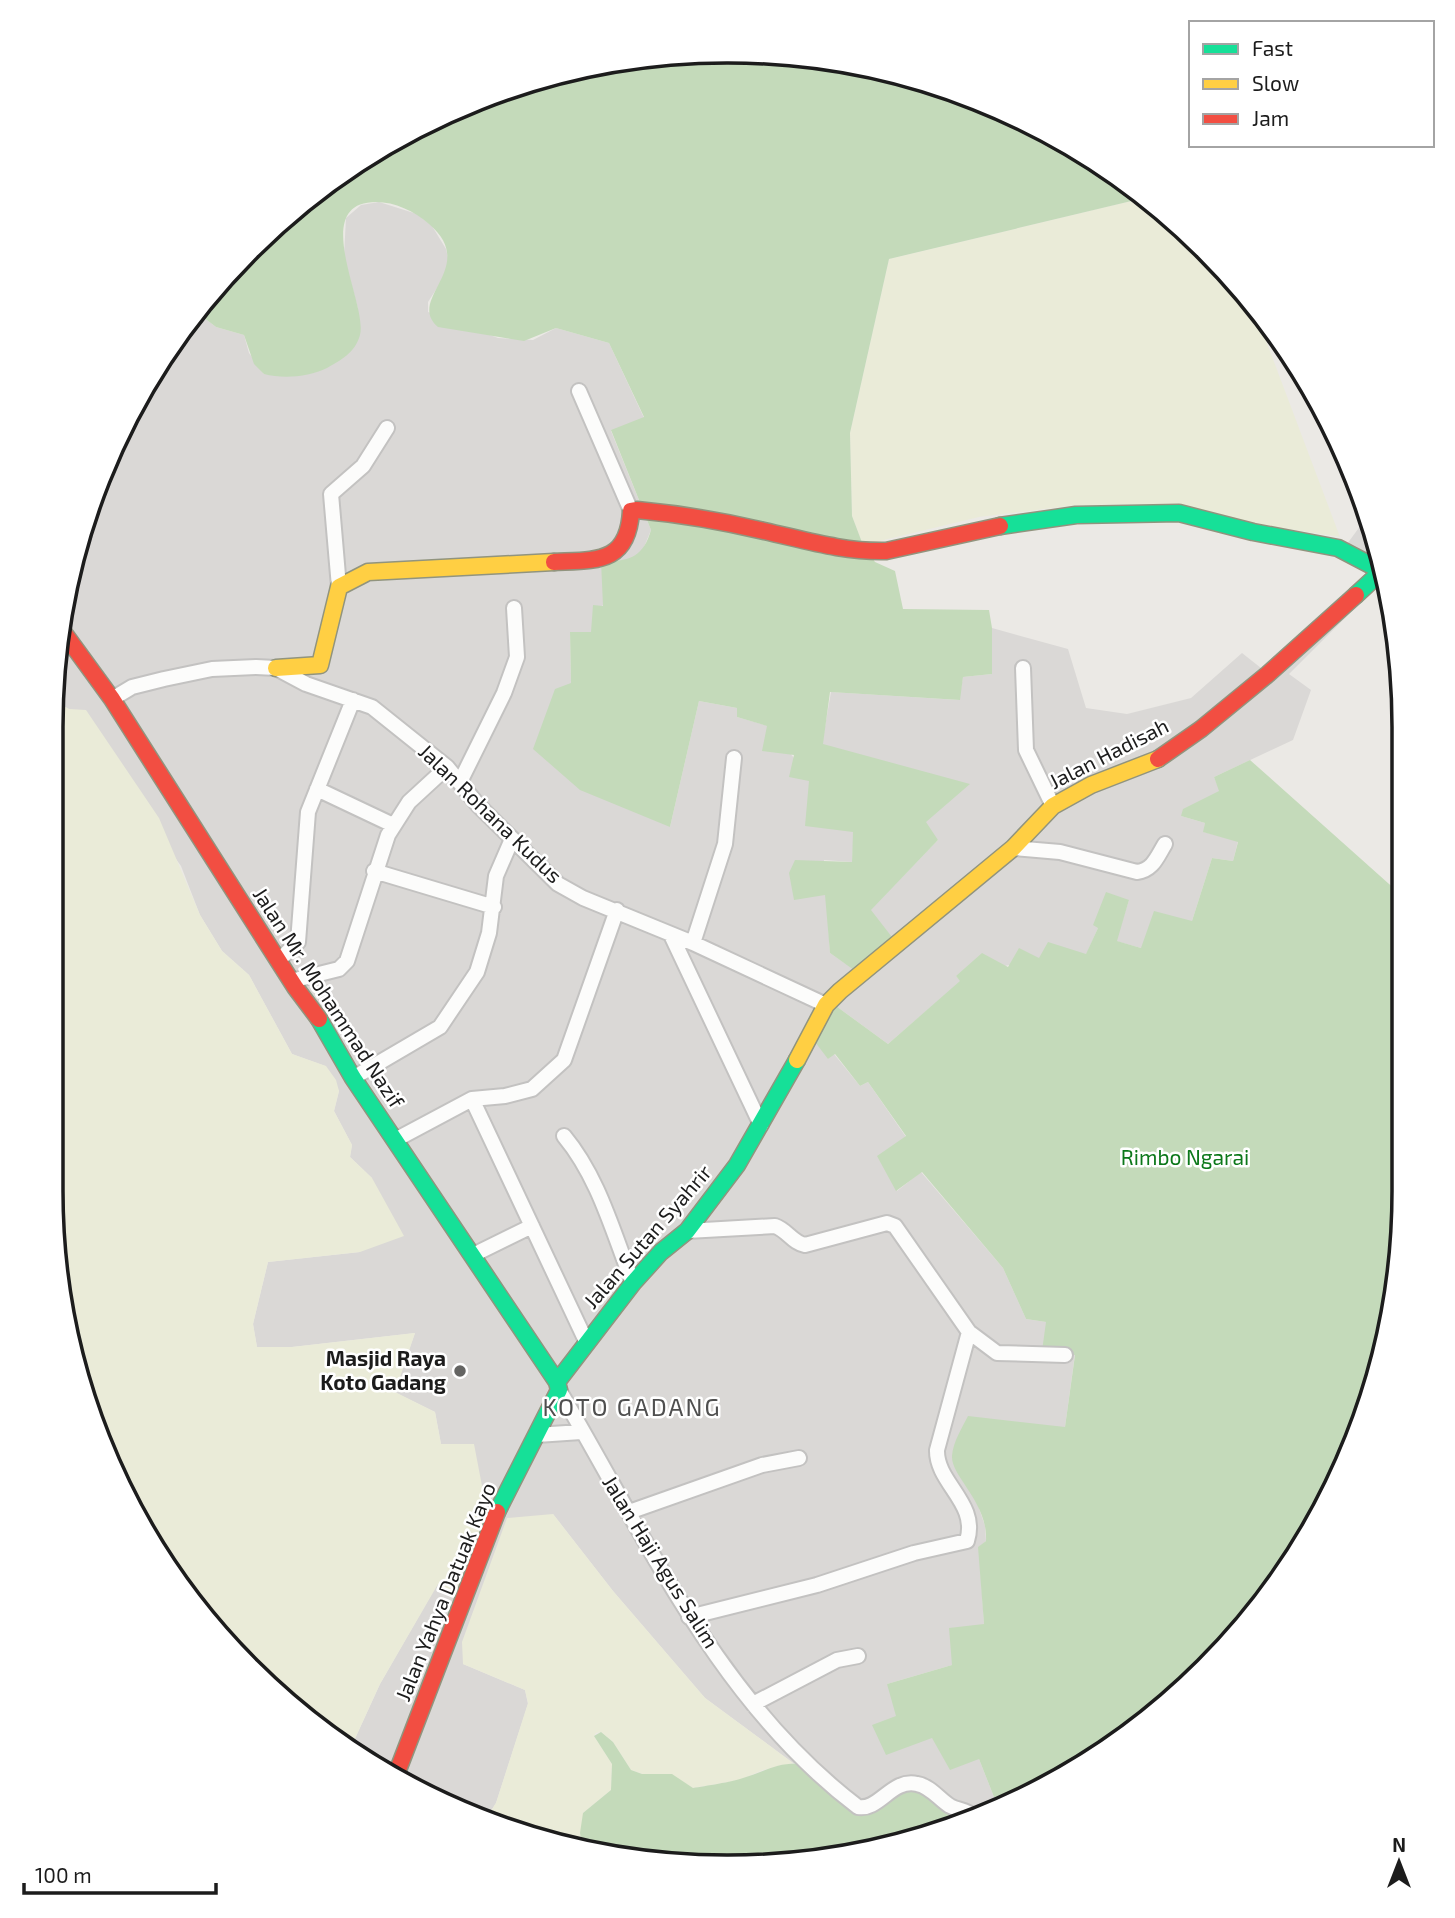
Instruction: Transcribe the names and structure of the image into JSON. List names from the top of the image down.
{
  "streets": {
    "street": [
      "Jalan Hadisah",
      "Jalan Rohana Kudus",
      "Jalan Mr. Mohammad Nazif",
      "Jalan Sutan Syahrir",
      "Jalan Haji Agus Salim",
      "Jalan Yahya Datuak Kayo"
    ]
  },
  "crossings": [
    ["Jalan Hadisah", "Jalan Rohana Kudus"],
    ["Jalan Hadisah", "Jalan Sutan Syahrir"],
    ["Jalan Rohana Kudus", "Jalan Mr. Mohammad Nazif"],
    ["Jalan Rohana Kudus", "Jalan Sutan Syahrir"],
    ["Jalan Mr. Mohammad Nazif", "Jalan Sutan Syahrir"],
    ["Jalan Mr. Mohammad Nazif", "Jalan Haji Agus Salim"],
    ["Jalan Mr. Mohammad Nazif", "Jalan Yahya Datuak Kayo"],
    ["Jalan Sutan Syahrir", "Jalan Haji Agus Salim"],
    ["Jalan Sutan Syahrir", "Jalan Yahya Datuak Kayo"],
    ["Jalan Haji Agus Salim", "Jalan Yahya Datuak Kayo"]
  ],
  "districts": ["KOTO GADANG"],
  "parks": ["Rimbo Ngarai"],
  "places": ["Masjid Raya Koto Gadang"],
  "legend": ["Fast", "Slow", "Jam"],
  "scale_bar": "100 m",
  "north": "top"
}
